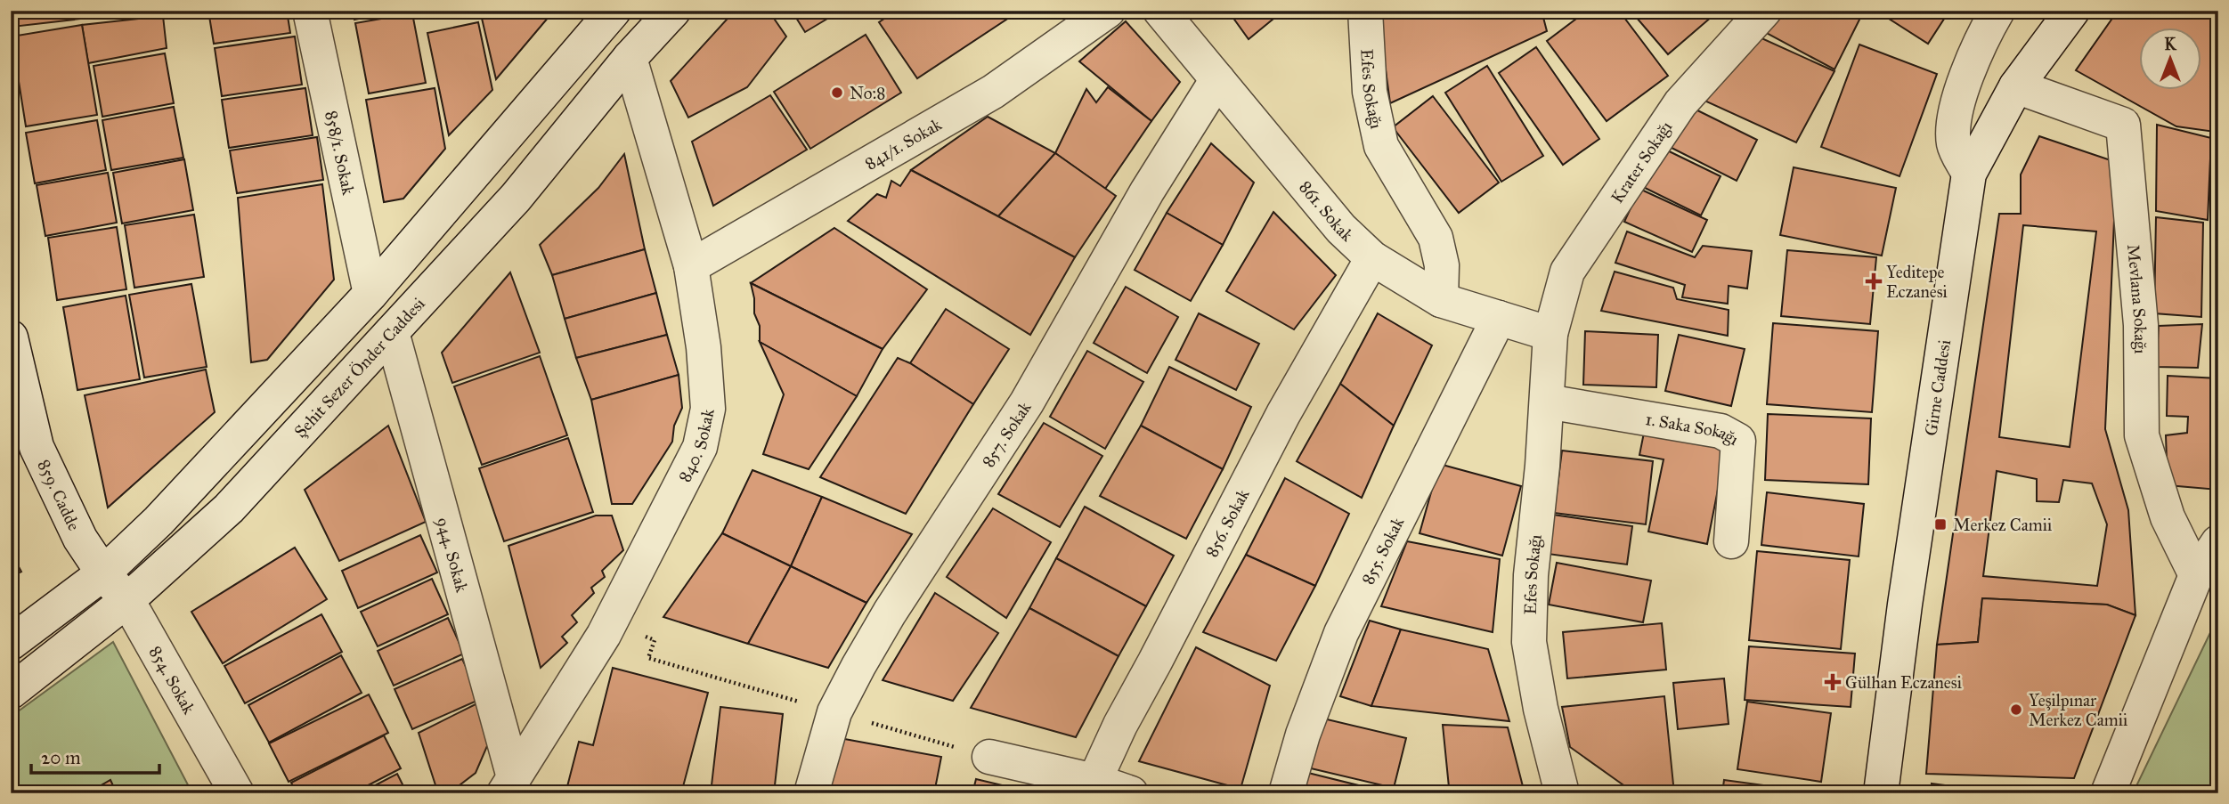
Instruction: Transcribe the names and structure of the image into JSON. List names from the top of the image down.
{
  "streets": {
    "street": [
      "Efes Sokağı",
      "841/1. Sokak",
      "858/1. Sokak",
      "Krater Sokağı",
      "861. Sokak",
      "Mevlana Sokağı",
      "Şehit Sezer Önder Caddesi",
      "Girne Caddesi",
      "1. Saka Sokağı",
      "857. Sokak",
      "840. Sokak",
      "859. Cadde",
      "856. Sokak",
      "855. Sokak",
      "944. Sokak",
      "854. Sokak"
    ]
  },
  "crossings": [
    ["Efes Sokağı", "Krater Sokağı"],
    ["Efes Sokağı", "861. Sokak"],
    ["Efes Sokağı", "1. Saka Sokağı"],
    ["841/1. Sokak", "840. Sokak"],
    ["858/1. Sokak", "Şehit Sezer Önder Caddesi"],
    ["858/1. Sokak", "944. Sokak"],
    ["Krater Sokağı", "861. Sokak"],
    ["861. Sokak", "857. Sokak"],
    ["861. Sokak", "856. Sokak"],
    ["861. Sokak", "855. Sokak"],
    ["Mevlana Sokağı", "Girne Caddesi"],
    ["Şehit Sezer Önder Caddesi", "840. Sokak"],
    ["Şehit Sezer Önder Caddesi", "859. Cadde"],
    ["Şehit Sezer Önder Caddesi", "944. Sokak"],
    ["Şehit Sezer Önder Caddesi", "854. Sokak"],
    ["840. Sokak", "944. Sokak"],
    ["859. Cadde", "854. Sokak"]
  ],
  "places": {
    "other": ["No:8", "Yeşilpınar Merkez Camii"],
    "health": ["Yeditepe Eczanesi", "Gülhan Eczanesi"],
    "transit": ["Merkez Camii"]
  },
  "scale_bar": "20 m",
  "north": "top"
}
